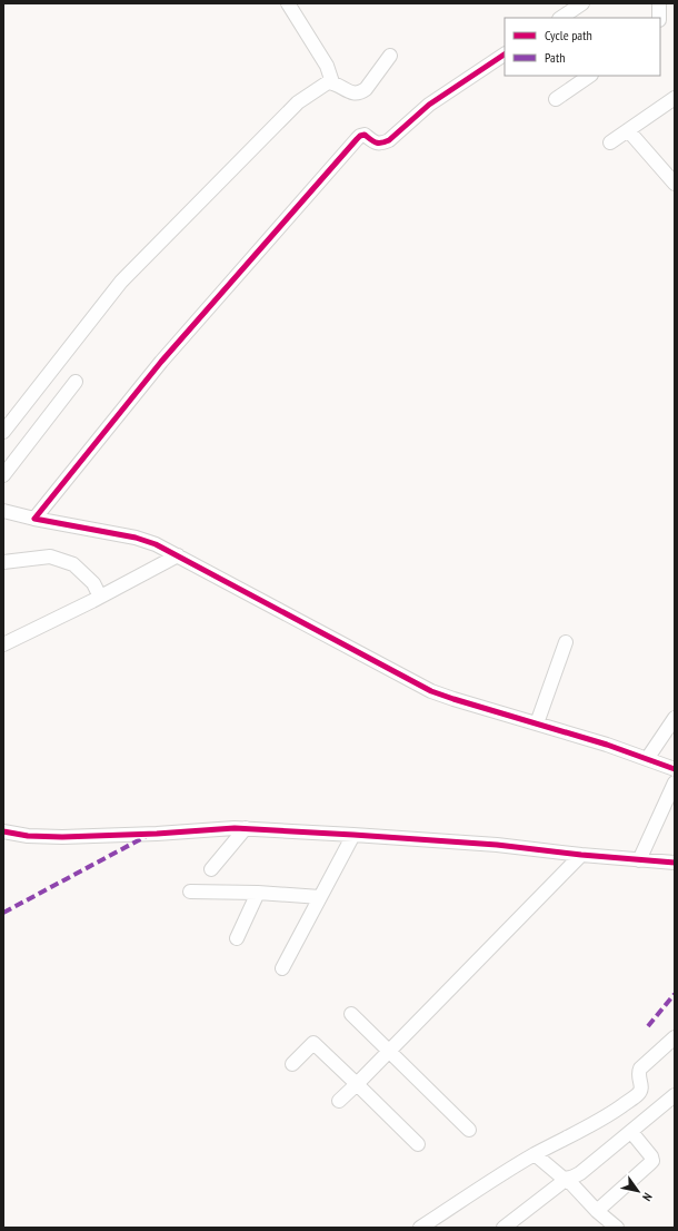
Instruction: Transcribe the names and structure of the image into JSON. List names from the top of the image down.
{
  "legend": ["Cycle path", "Path"],
  "north": "bottom right"
}
